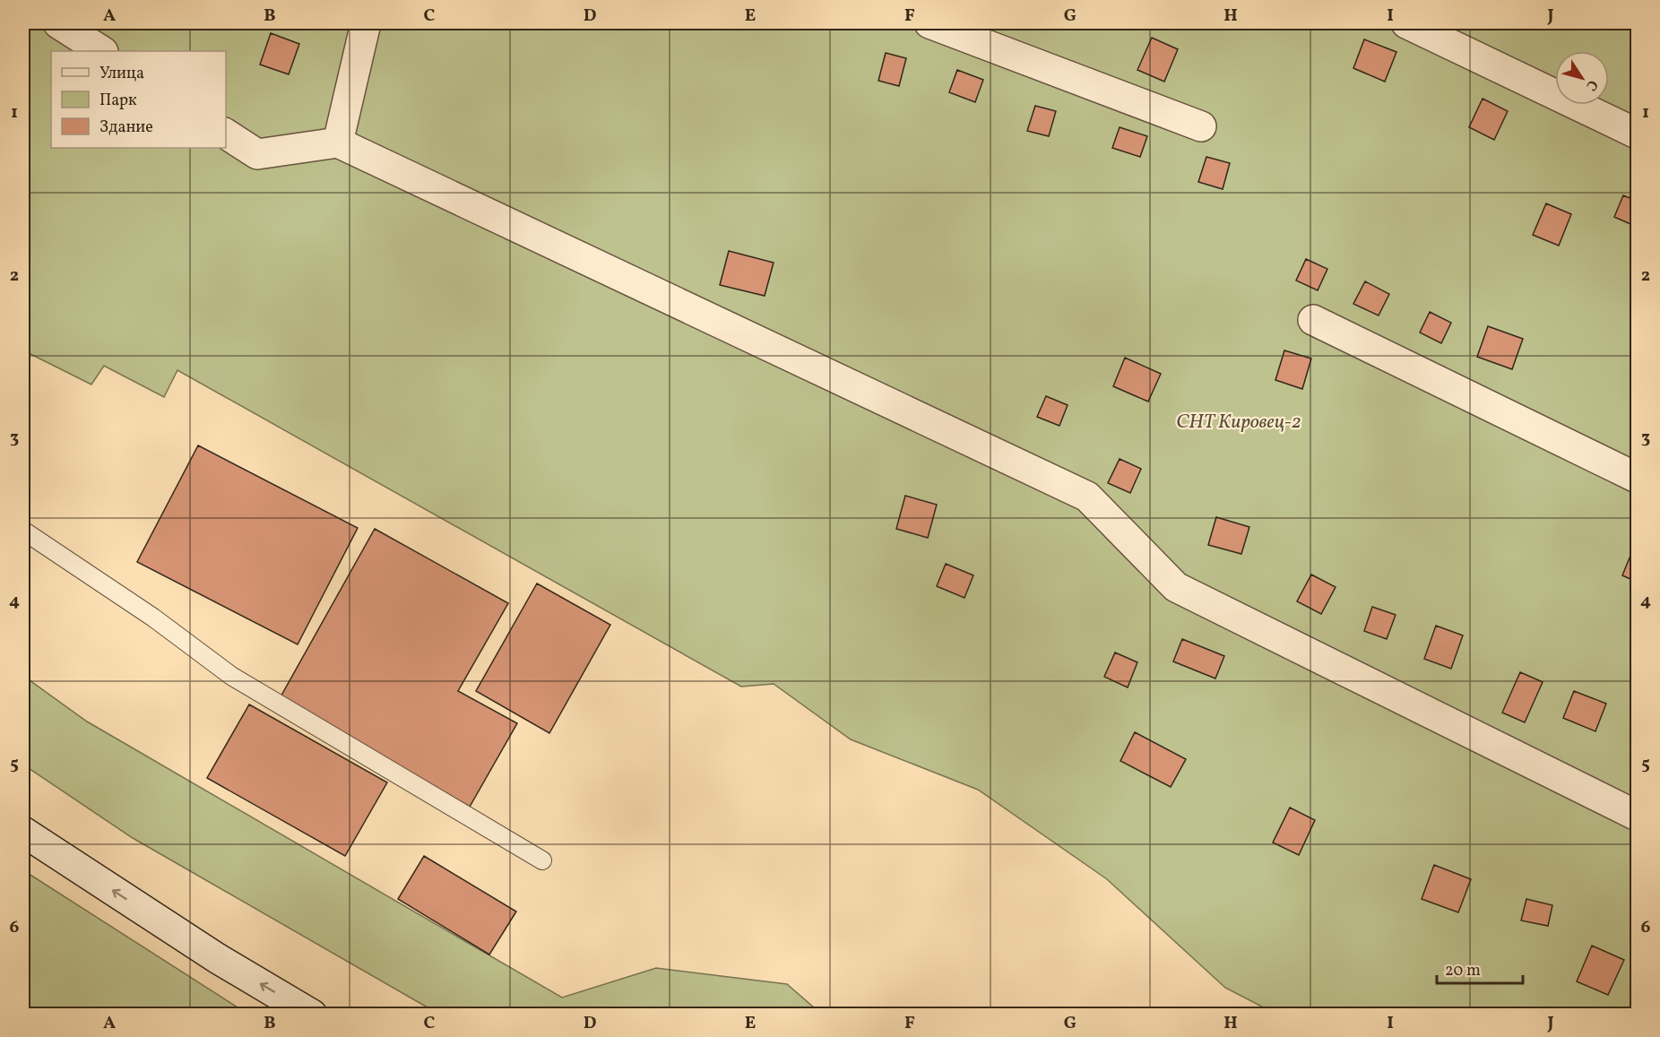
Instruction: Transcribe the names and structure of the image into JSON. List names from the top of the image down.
{
  "parks": ["СНТ Кировец-2"],
  "legend": ["Улица", "Парк", "Здание"],
  "scale_bar": "20 m",
  "north": "bottom right",
  "grid": {
    "columns": [
      "A",
      "B",
      "C",
      "D",
      "E",
      "F",
      "G",
      "H",
      "I",
      "J"
    ],
    "rows": [
      "1",
      "2",
      "3",
      "4",
      "5",
      "6"
    ]
  }
}
